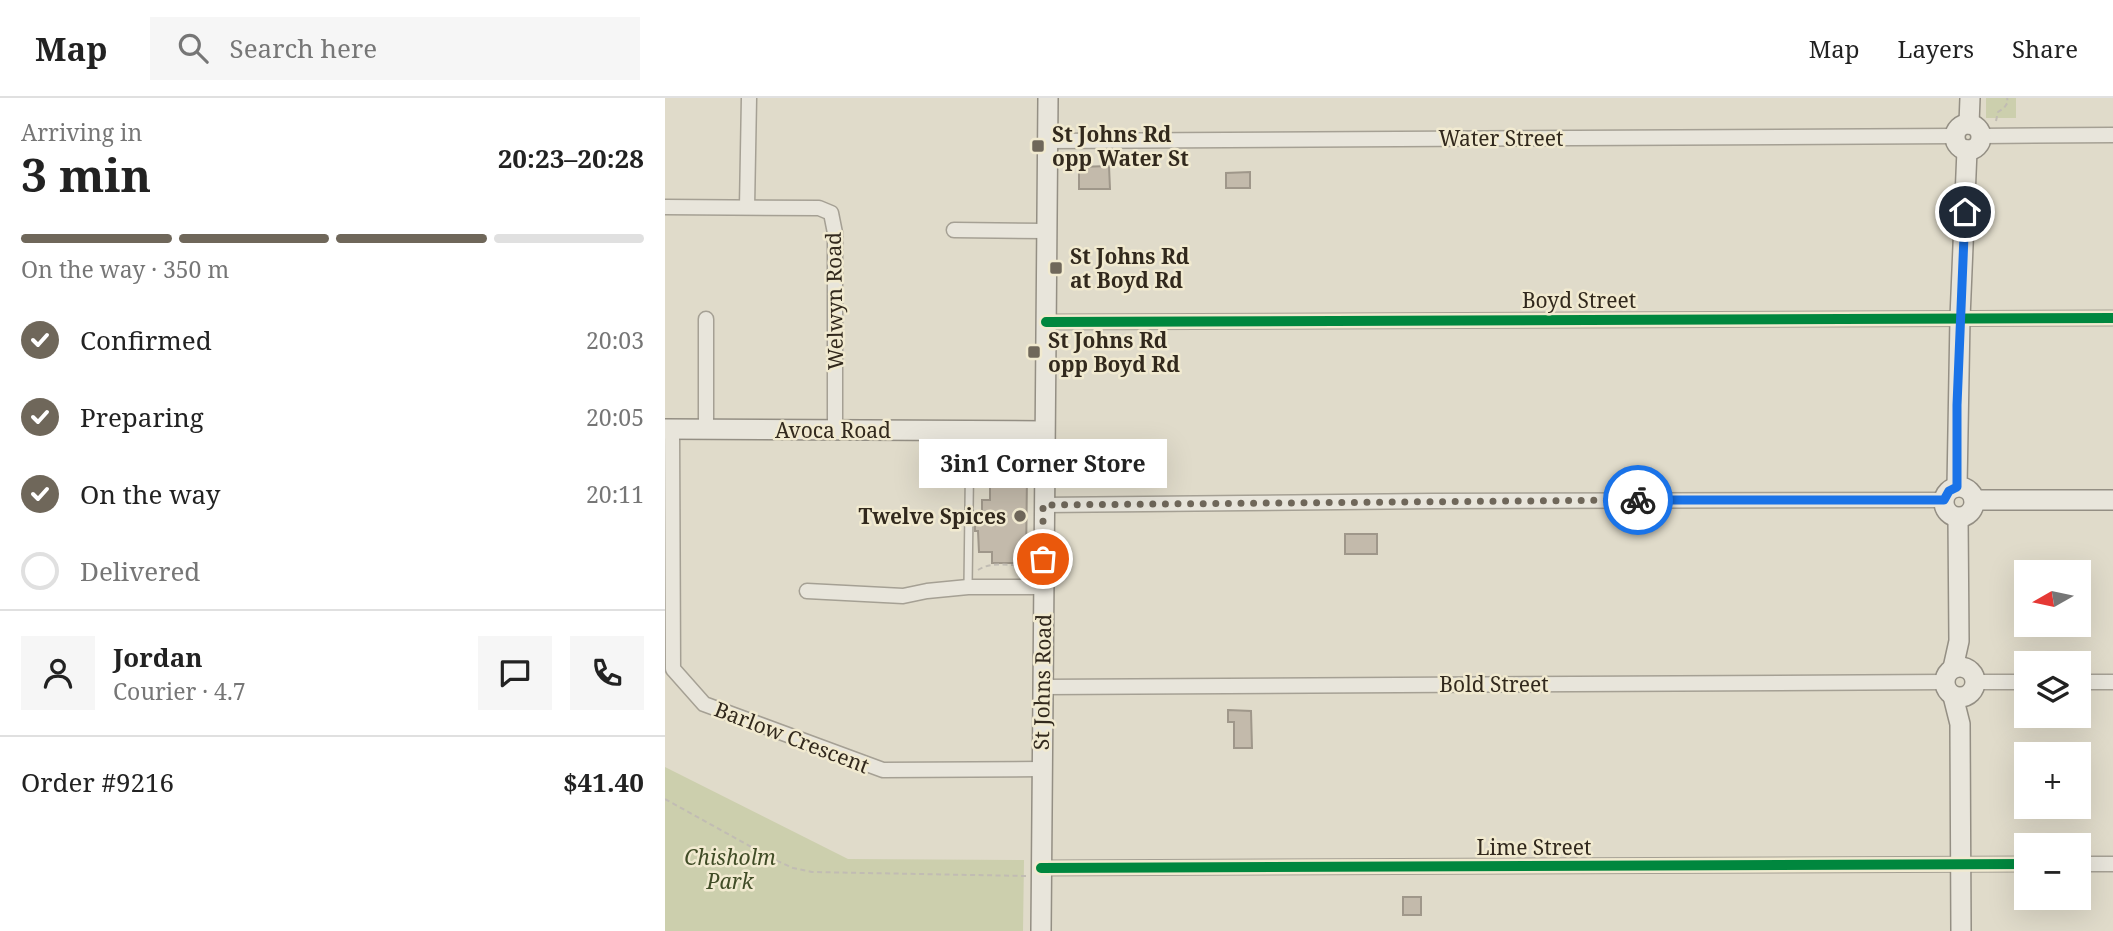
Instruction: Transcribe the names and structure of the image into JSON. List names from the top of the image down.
{
  "streets": {
    "main road": ["Avoca Road", "St Johns Road"],
    "street": [
      "Water Street",
      "Boyd Street",
      "Welwyn Road",
      "Bold Street",
      "Barlow Crescent",
      "Lime Street"
    ]
  },
  "crossings": [
    ["Water Street", "St Johns Road"],
    ["Boyd Street", "St Johns Road"],
    ["Welwyn Road", "Avoca Road"],
    ["Avoca Road", "St Johns Road"],
    ["Avoca Road", "Barlow Crescent"],
    ["St Johns Road", "Bold Street"],
    ["St Johns Road", "Barlow Crescent"],
    ["St Johns Road", "Lime Street"]
  ],
  "parks": ["Chisholm Park"],
  "places": {
    "transit": ["St Johns Rd opp Water St", "St Johns Rd at Boyd Rd", "St Johns Rd opp Boyd Rd"],
    "other": ["Twelve Spices", "3in1 Corner Store"]
  },
  "north": "left",
  "page": {
    "header": "Map",
    "search": "Search here",
    "nav": ["Map", "Layers", "Share"],
    "heading": ["3 min", "Arriving in", "20:23–20:28"],
    "panel": [
      "Jordan",
      "Courier · 4.7",
      "Order #9216",
      "$41.40"
    ],
    "bar": "On the way · 350 m",
    "list": [
      ["Confirmed", "20:03"],
      ["Preparing", "20:05"],
      ["On the way", "20:11"],
      "Delivered"
    ],
    "bubble": "3in1 Corner Store",
    "map_buttons": ["+", "−"]
  }
}
